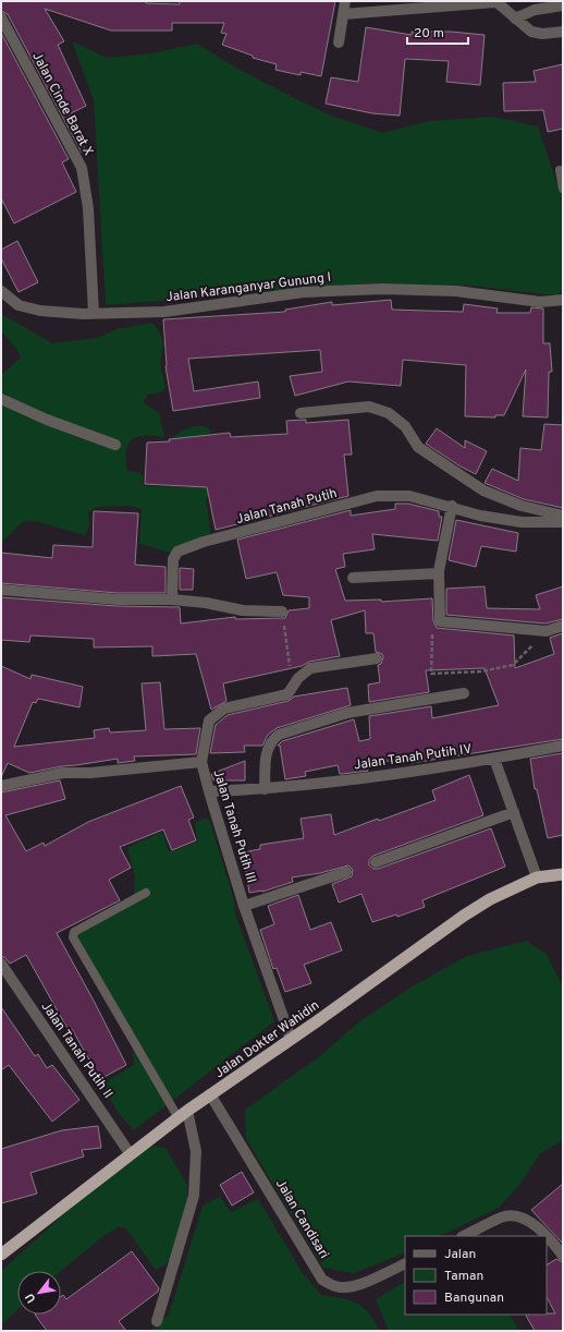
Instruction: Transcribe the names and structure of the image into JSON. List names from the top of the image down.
{
  "streets": {
    "highway": ["Jalan Dokter Wahidin"],
    "street": [
      "Jalan Cinde Barat X",
      "Jalan Karanganyar Gunung I",
      "Jalan Tanah Putih",
      "Jalan Tanah Putih IV",
      "Jalan Tanah Putih III",
      "Jalan Tanah Putih II",
      "Jalan Candisari"
    ]
  },
  "crossings": [
    ["Jalan Cinde Barat X", "Jalan Karanganyar Gunung I"],
    ["Jalan Tanah Putih IV", "Jalan Tanah Putih III"],
    ["Jalan Tanah Putih III", "Jalan Dokter Wahidin"],
    ["Jalan Dokter Wahidin", "Jalan Tanah Putih II"],
    ["Jalan Dokter Wahidin", "Jalan Candisari"]
  ],
  "legend": ["Jalan", "Taman", "Bangunan"],
  "scale_bar": "20 m",
  "north": "bottom left"
}
